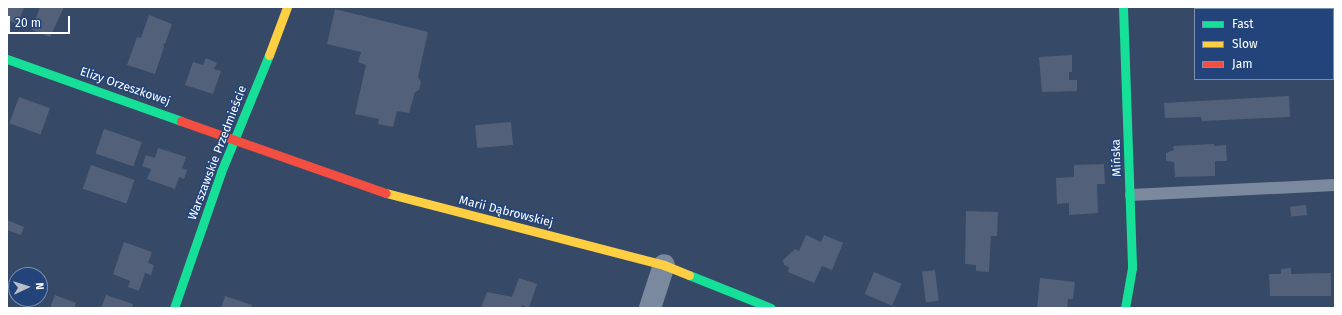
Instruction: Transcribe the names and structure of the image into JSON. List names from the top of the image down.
{
  "streets": {
    "street": [
      "Elizy Orzeszkowej",
      "Warszawskie Przedmieście",
      "Mińska",
      "Marii Dąbrowskiej"
    ]
  },
  "crossings": [
    ["Elizy Orzeszkowej", "Warszawskie Przedmieście"],
    ["Elizy Orzeszkowej", "Marii Dąbrowskiej"],
    ["Warszawskie Przedmieście", "Marii Dąbrowskiej"]
  ],
  "legend": ["Fast", "Slow", "Jam"],
  "scale_bar": "20 m",
  "north": "right"
}
